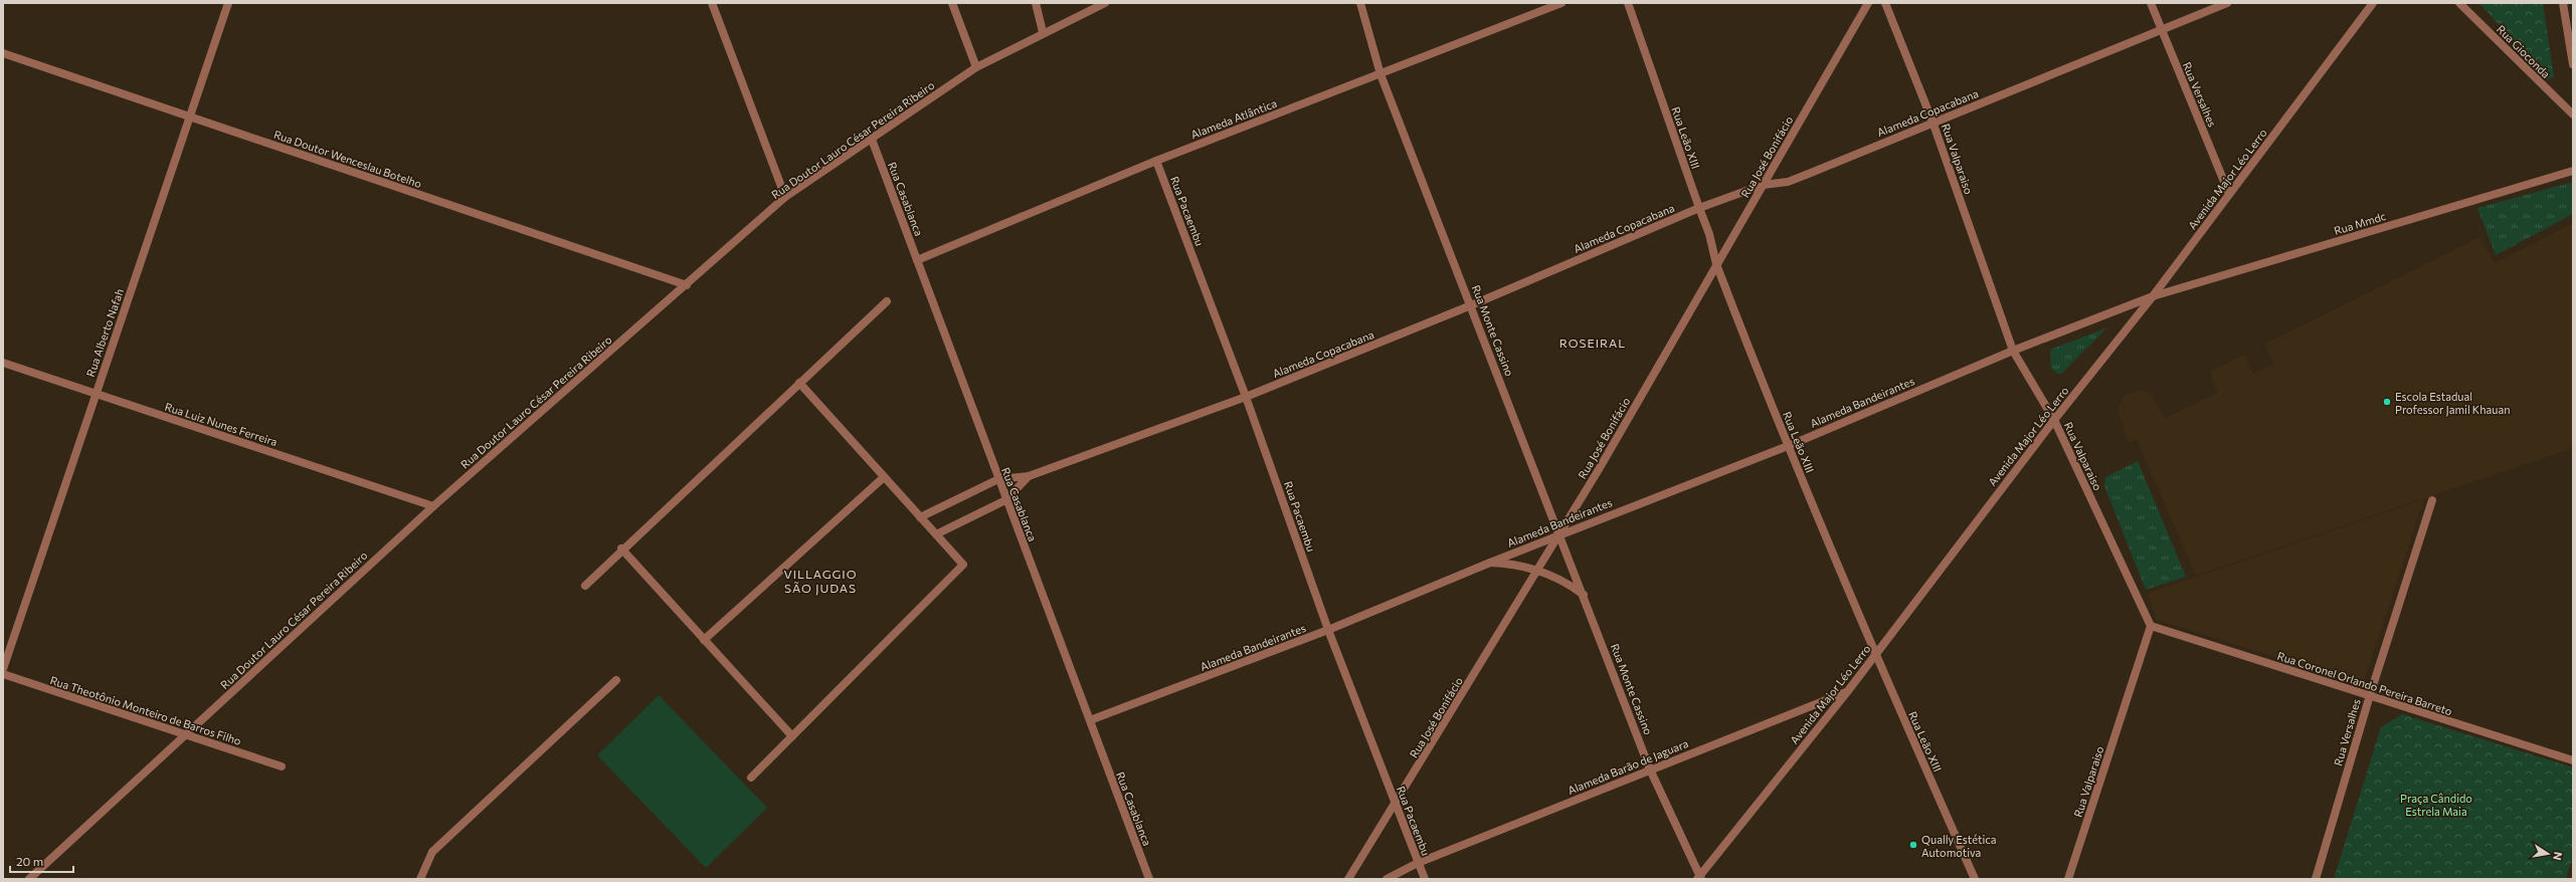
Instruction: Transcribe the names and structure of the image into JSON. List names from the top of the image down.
{
  "streets": {
    "street": [
      "Rua Gioconda",
      "Rua Versalhes",
      "Alameda Copacabana",
      "Alameda Atlântica",
      "Rua Leão XIII",
      "Rua Doutor Lauro César Pereira Ribeiro",
      "Rua José Bonifácio",
      "Rua Doutor Wenceslau Botelho",
      "Rua Valparaiso",
      "Avenida Major Léo Lerro",
      "Rua Casablanca",
      "Rua Pacaembu",
      "Rua Mmdc",
      "Rua Monte Cassino",
      "Rua Alberto Nafah",
      "Alameda Bandeirantes",
      "Rua Luiz Nunes Ferreira",
      "Rua Coronel Orlando Pereira Barreto",
      "Rua Theotônio Monteiro de Barros Filho",
      "Alameda Barão de Jaguara"
    ]
  },
  "crossings": [
    ["Rua Versalhes", "Alameda Copacabana"],
    ["Rua Versalhes", "Avenida Major Léo Lerro"],
    ["Rua Versalhes", "Rua Coronel Orlando Pereira Barreto"],
    ["Alameda Copacabana", "Rua Leão XIII"],
    ["Alameda Copacabana", "Rua José Bonifácio"],
    ["Alameda Copacabana", "Rua Valparaiso"],
    ["Alameda Copacabana", "Rua Casablanca"],
    ["Alameda Copacabana", "Rua Pacaembu"],
    ["Alameda Copacabana", "Rua Monte Cassino"],
    ["Alameda Atlântica", "Rua Casablanca"],
    ["Alameda Atlântica", "Rua Pacaembu"],
    ["Alameda Atlântica", "Rua Monte Cassino"],
    ["Rua Leão XIII", "Rua José Bonifácio"],
    ["Rua Leão XIII", "Avenida Major Léo Lerro"],
    ["Rua Leão XIII", "Alameda Bandeirantes"],
    ["Rua Doutor Lauro César Pereira Ribeiro", "Rua Doutor Wenceslau Botelho"],
    ["Rua Doutor Lauro César Pereira Ribeiro", "Rua Casablanca"],
    ["Rua Doutor Lauro César Pereira Ribeiro", "Rua Luiz Nunes Ferreira"],
    ["Rua Doutor Lauro César Pereira Ribeiro", "Rua Theotônio Monteiro de Barros Filho"],
    ["Rua José Bonifácio", "Rua Pacaembu"],
    ["Rua José Bonifácio", "Rua Monte Cassino"],
    ["Rua José Bonifácio", "Alameda Bandeirantes"],
    ["Rua Doutor Wenceslau Botelho", "Rua Alberto Nafah"],
    ["Rua Valparaiso", "Avenida Major Léo Lerro"],
    ["Rua Valparaiso", "Alameda Bandeirantes"],
    ["Rua Valparaiso", "Rua Coronel Orlando Pereira Barreto"],
    ["Avenida Major Léo Lerro", "Rua Mmdc"],
    ["Avenida Major Léo Lerro", "Rua Monte Cassino"],
    ["Avenida Major Léo Lerro", "Alameda Bandeirantes"],
    ["Avenida Major Léo Lerro", "Alameda Barão de Jaguara"],
    ["Rua Casablanca", "Alameda Bandeirantes"],
    ["Rua Pacaembu", "Alameda Bandeirantes"],
    ["Rua Pacaembu", "Alameda Barão de Jaguara"],
    ["Rua Mmdc", "Alameda Bandeirantes"],
    ["Rua Monte Cassino", "Alameda Bandeirantes"],
    ["Rua Monte Cassino", "Alameda Barão de Jaguara"],
    ["Rua Alberto Nafah", "Rua Luiz Nunes Ferreira"]
  ],
  "districts": ["ROSEIRAL", "VILLAGGIO SÃO JUDAS"],
  "parks": ["Praça Cândido Estrela Maia"],
  "places": ["Escola Estadual Professor Jamil Khauan", "Qually Estética Automotiva"],
  "scale_bar": "20 m",
  "north": "right"
}
